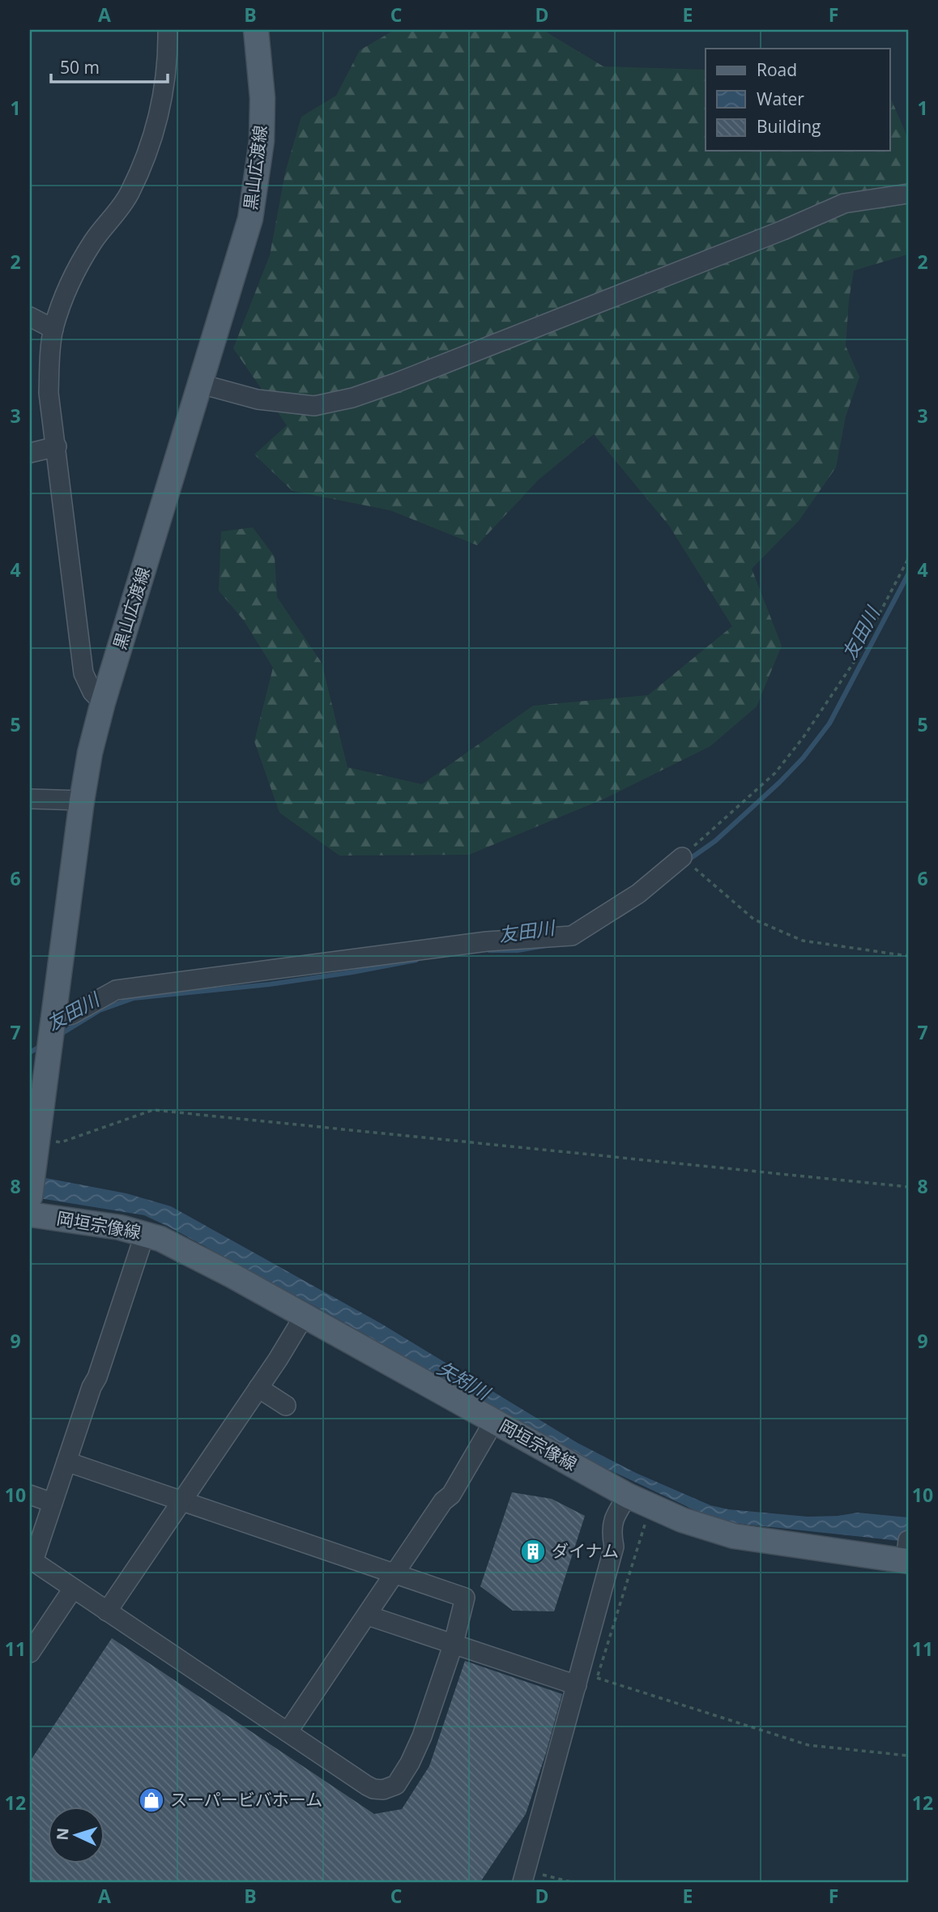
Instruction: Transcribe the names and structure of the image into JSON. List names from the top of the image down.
{
  "streets": {
    "main road": ["黒山広渡線", "岡垣宗像線"]
  },
  "water": ["友田川", "矢矧川"],
  "places": {
    "building": ["ダイナム"],
    "shop": ["スーパービバホーム"]
  },
  "legend": ["Road", "Water", "Building"],
  "scale_bar": "50 m",
  "north": "left",
  "grid": {
    "columns": [
      "A",
      "B",
      "C",
      "D",
      "E",
      "F"
    ],
    "rows": [
      "1",
      "2",
      "3",
      "4",
      "5",
      "6",
      "7",
      "8",
      "9",
      "10",
      "11",
      "12"
    ]
  }
}
